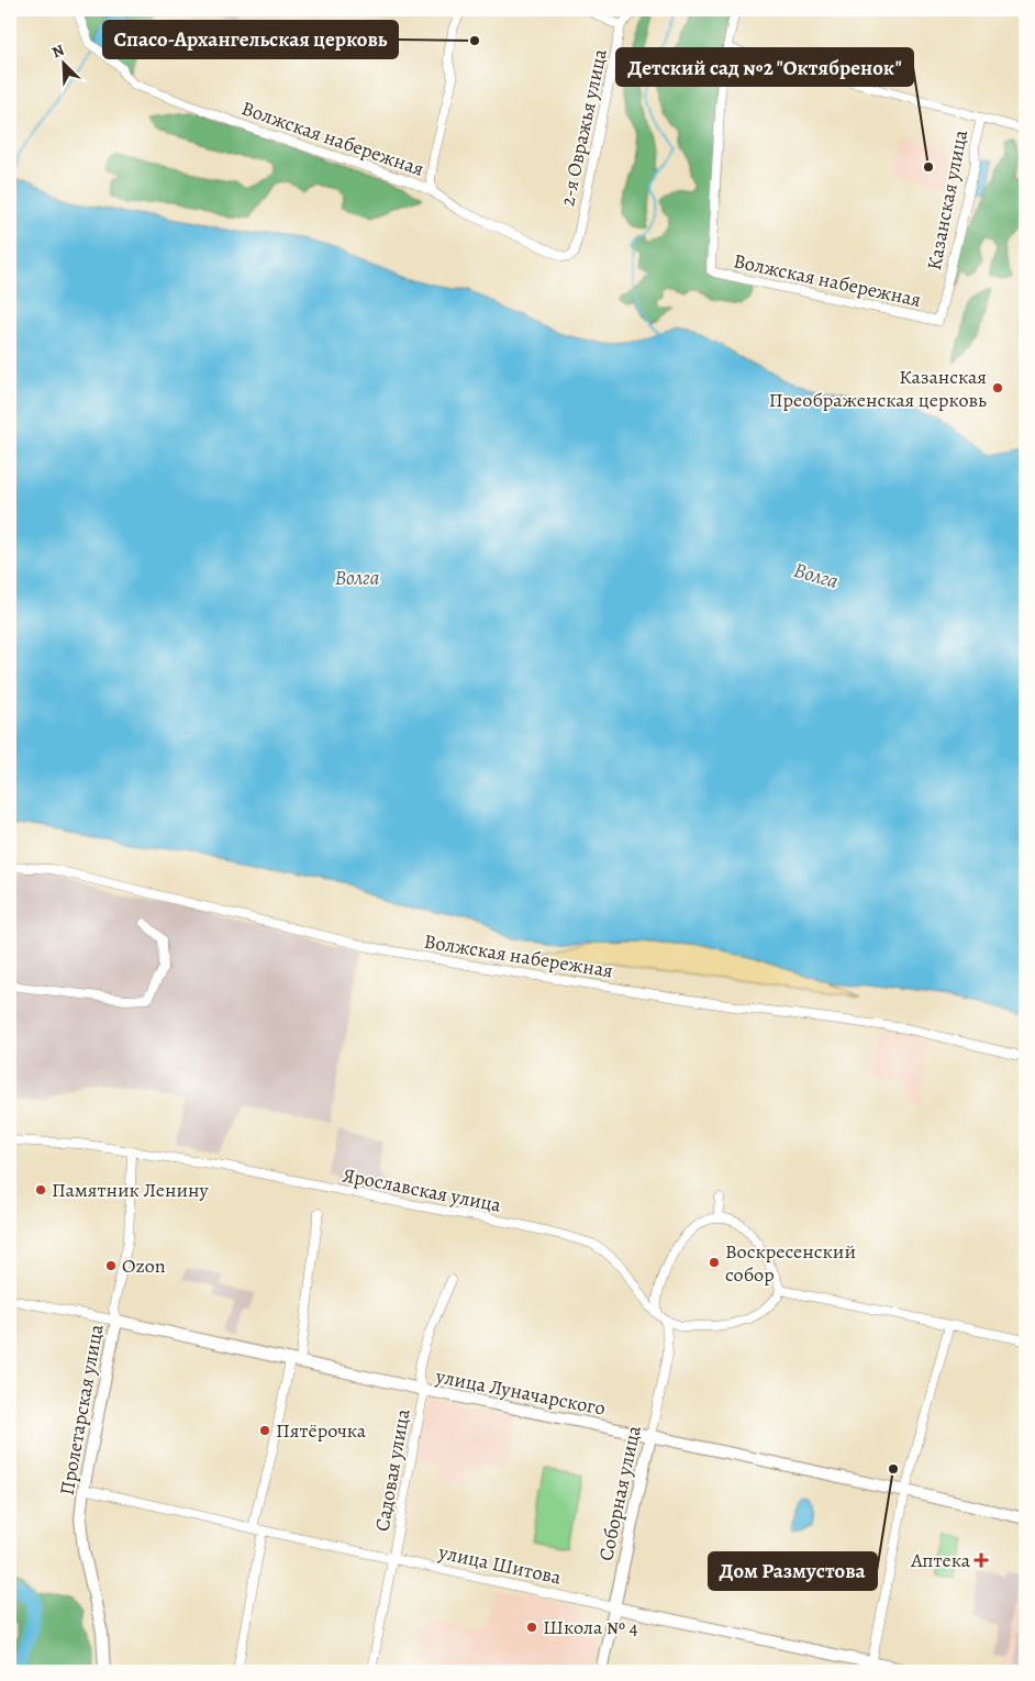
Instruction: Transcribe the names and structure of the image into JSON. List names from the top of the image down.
{
  "streets": {
    "street": [
      "2-я Овражья улица",
      "Волжская набережная",
      "Казанская улица",
      "Ярославская улица",
      "улица Луначарского",
      "Пролетарская улица",
      "Садовая улица",
      "Соборная улица",
      "улица Шитова"
    ]
  },
  "crossings": [
    ["2-я Овражья улица", "Волжская набережная"],
    ["Волжская набережная", "Казанская улица"],
    ["Ярославская улица", "Пролетарская улица"],
    ["Ярославская улица", "Соборная улица"],
    ["улица Луначарского", "Пролетарская улица"],
    ["улица Луначарского", "Садовая улица"],
    ["улица Луначарского", "Соборная улица"],
    ["Пролетарская улица", "улица Шитова"],
    ["Садовая улица", "улица Шитова"],
    ["Соборная улица", "улица Шитова"]
  ],
  "water": ["Волга"],
  "places": {
    "other": [
      "Спасо-Архангельская церковь",
      "Детский сад №2 \"Октябренок\"",
      "Казанская Преображенская церковь",
      "Памятник Ленину",
      "Воскресенский собор",
      "Ozon",
      "Пятёрочка",
      "Дом Размустова",
      "Школа № 4"
    ],
    "health": ["Аптека"]
  },
  "north": "top left"
}
